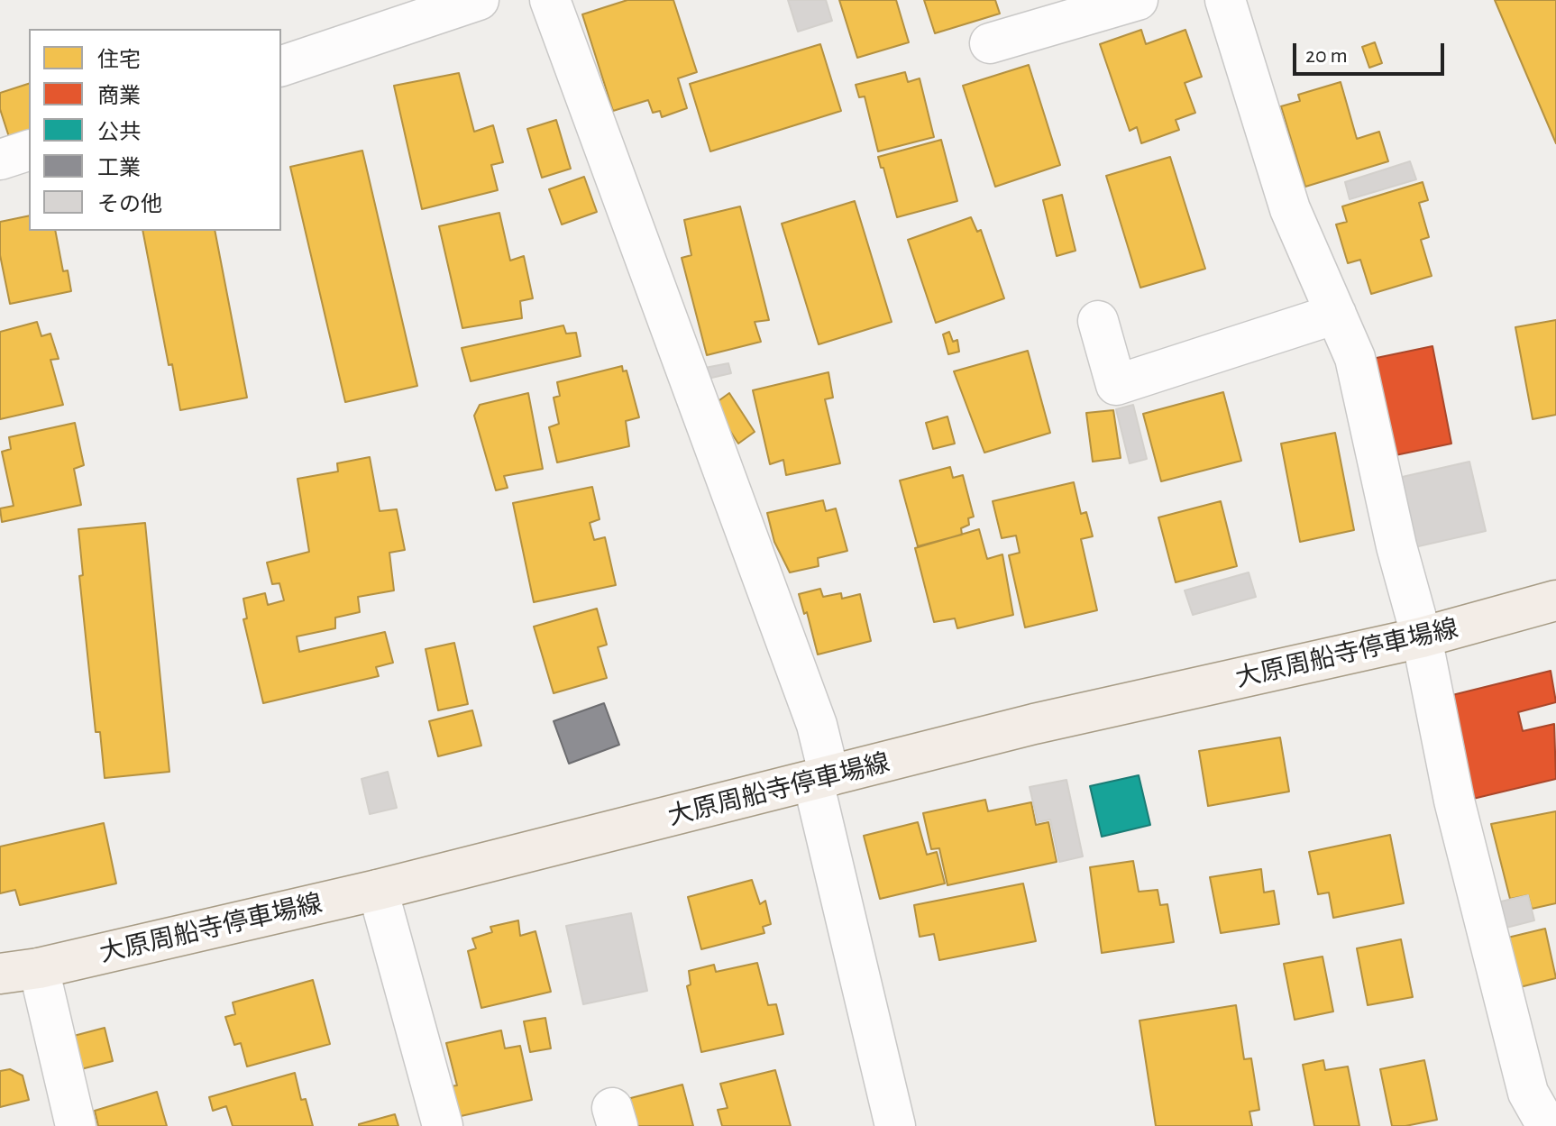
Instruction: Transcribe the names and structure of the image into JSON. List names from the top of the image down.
{
  "streets": {
    "main road": ["大原周船寺停車場線"]
  },
  "legend": [
    "住宅",
    "商業",
    "公共",
    "工業",
    "その他"
  ],
  "scale_bar": "20 m"
}
